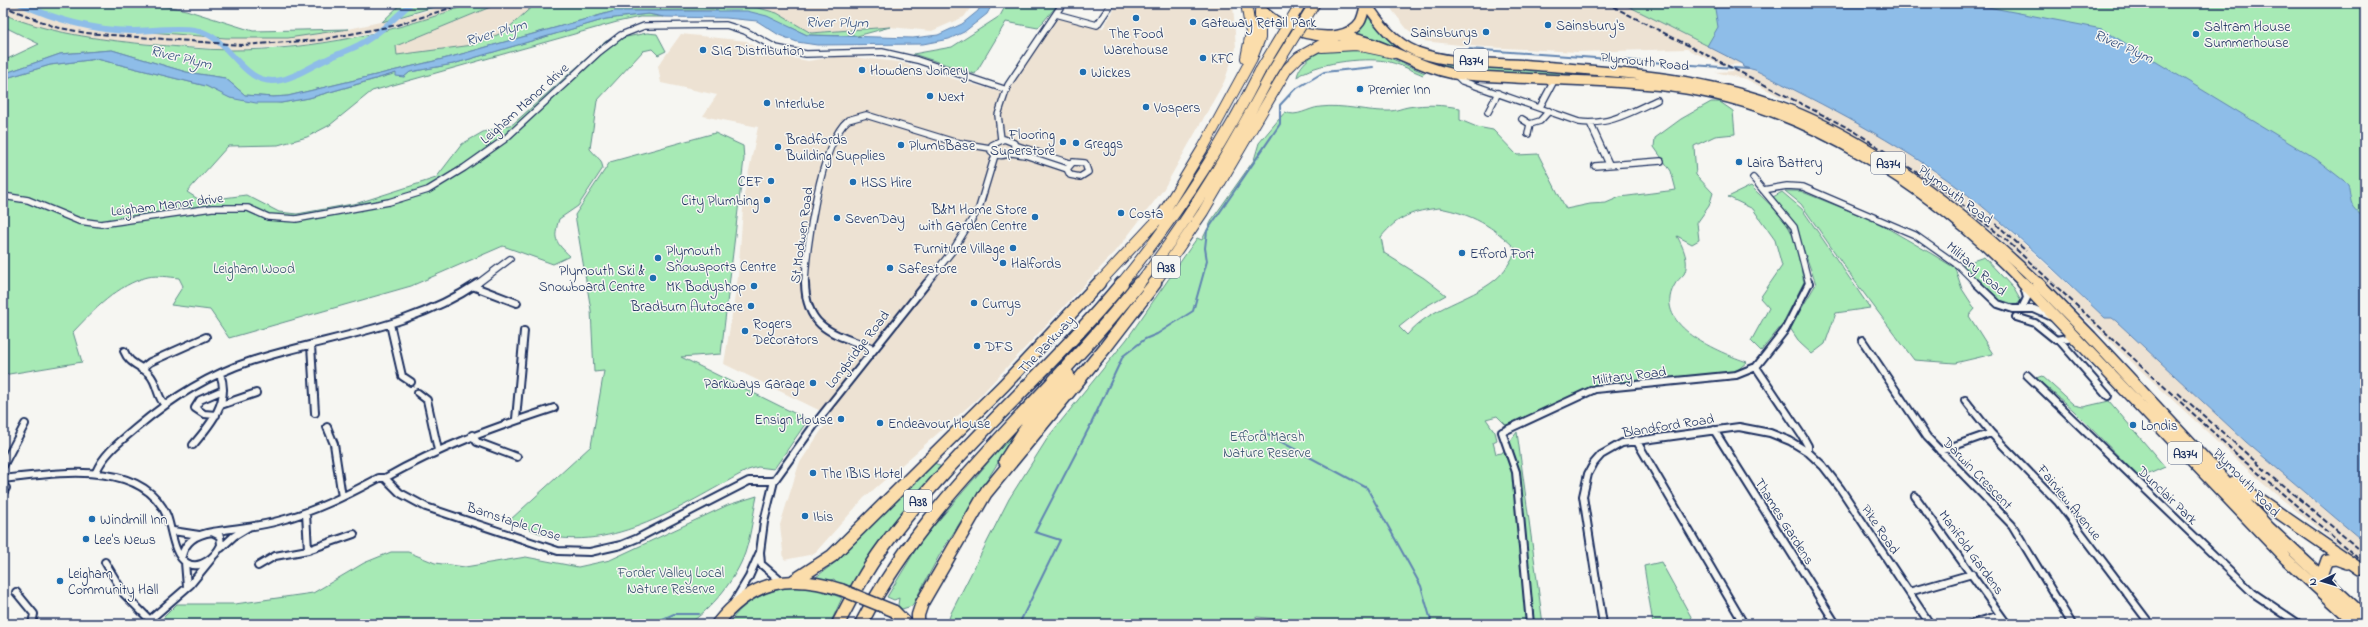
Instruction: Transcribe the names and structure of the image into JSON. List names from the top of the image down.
{
  "streets": {
    "highway": ["A38", "The Parkway"],
    "main road": ["A374", "Plymouth Road"],
    "street": [
      "Leigham Manor drive",
      "St Modwen Road",
      "Military Road",
      "Longbridge Road",
      "Blandford Road",
      "Darwin Crescent",
      "Dunclair Park",
      "Fairview Avenue",
      "Barnstaple Close",
      "Thames Gardens",
      "Pike Road",
      "Manifold Gardens"
    ]
  },
  "crossings": [
    ["A374", "Plymouth Road"],
    ["A374", "A38"],
    ["Plymouth Road", "A38"],
    ["Plymouth Road", "Military Road"],
    ["St Modwen Road", "Longbridge Road"],
    ["A38", "The Parkway"],
    ["Military Road", "Pike Road"],
    ["Longbridge Road", "Barnstaple Close"],
    ["Blandford Road", "Thames Gardens"],
    ["Blandford Road", "Pike Road"]
  ],
  "water": ["River Plym"],
  "parks": ["Leigham Wood", "Efford Marsh Nature Reserve", "Forder Valley Local Nature Reserve"],
  "places": [
    "The Food Warehouse",
    "Gateway Retail Park",
    "Sainsbury's",
    "Sainsburys",
    "Saltram House Summerhouse",
    "SIG Distribution",
    "KFC",
    "Howdens Joinery",
    "Wickes",
    "Premier Inn",
    "Next",
    "Interlube",
    "Vospers",
    "Flooring Superstore",
    "Greggs",
    "PlumbBase",
    "Bradfords Building Supplies",
    "Laira Battery",
    "CEF",
    "HSS Hire",
    "City Plumbing",
    "Costa",
    "B&M Home Store with Garden Centre",
    "SevenDay",
    "Furniture Village",
    "Efford Fort",
    "Plymouth Snowsports Centre",
    "Halfords",
    "Safestore",
    "Plymouth Ski & Snowboard Centre",
    "MK Bodyshop",
    "Currys",
    "Bradburn Autocare",
    "Rogers Decorators",
    "DFS",
    "Parkways Garage",
    "Ensign House",
    "Endeavour House",
    "Londis",
    "The IBIS Hotel",
    "Ibis",
    "Windmill Inn",
    "Lee's News",
    "Leigham Community Hall"
  ],
  "north": "left"
}
